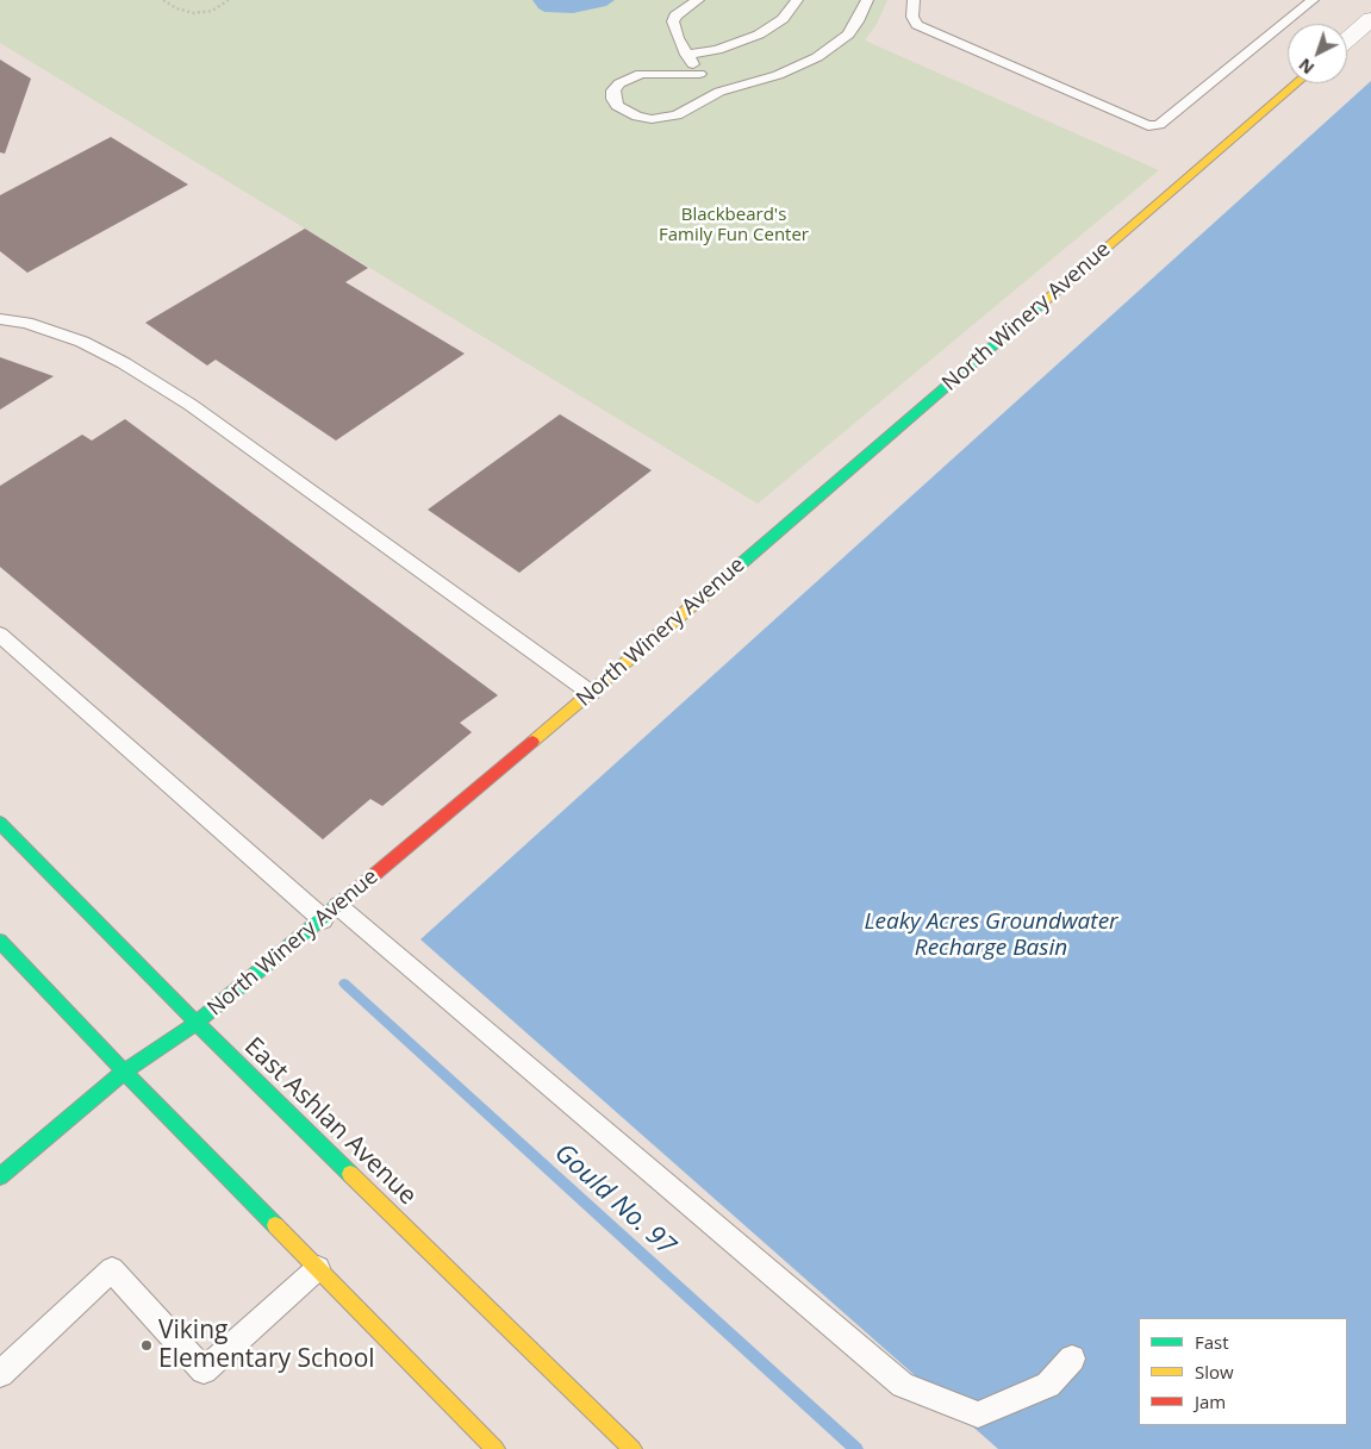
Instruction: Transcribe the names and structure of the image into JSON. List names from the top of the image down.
{
  "streets": {
    "street": ["North Winery Avenue", "East Ashlan Avenue"]
  },
  "crossings": [
    ["North Winery Avenue", "East Ashlan Avenue"]
  ],
  "water": ["Leaky Acres Groundwater Recharge Basin", "Gould No. 97"],
  "parks": ["Blackbeard's Family Fun Center"],
  "places": ["Viking Elementary School"],
  "legend": ["Fast", "Slow", "Jam"],
  "north": "bottom left"
}
